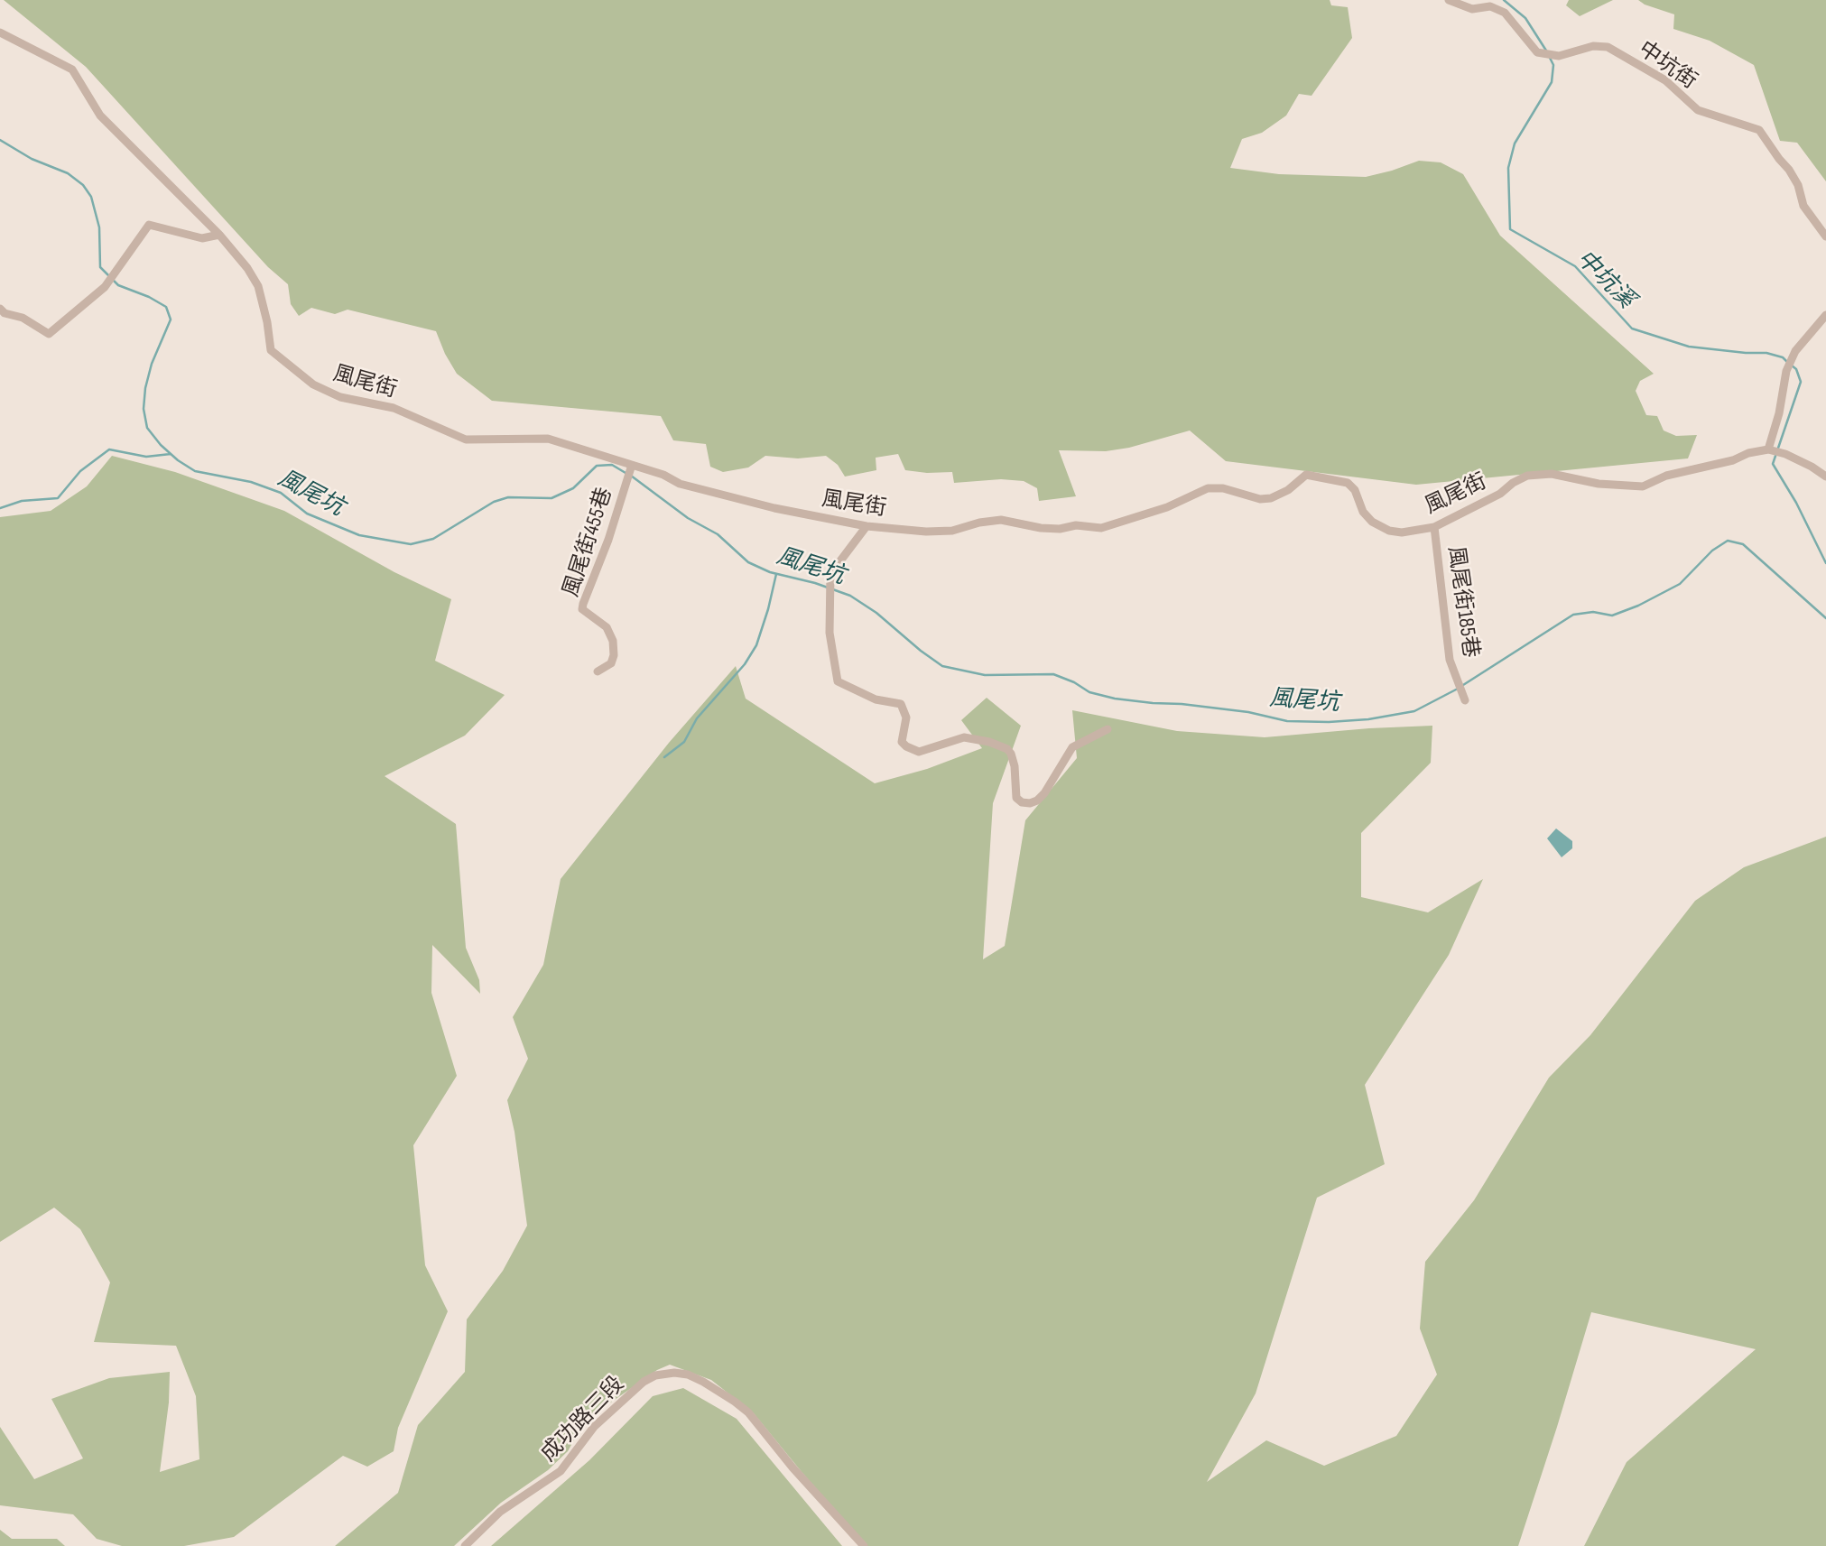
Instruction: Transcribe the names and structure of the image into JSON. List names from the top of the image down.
{
  "streets": {
    "street": [
      "中坑街",
      "風尾街",
      "風尾街455巷",
      "風尾街185巷",
      "成功路三段"
    ]
  },
  "crossings": [
    ["風尾街", "風尾街455巷"],
    ["風尾街", "風尾街185巷"]
  ],
  "water": ["中坑溪", "風尾坑"]
}
